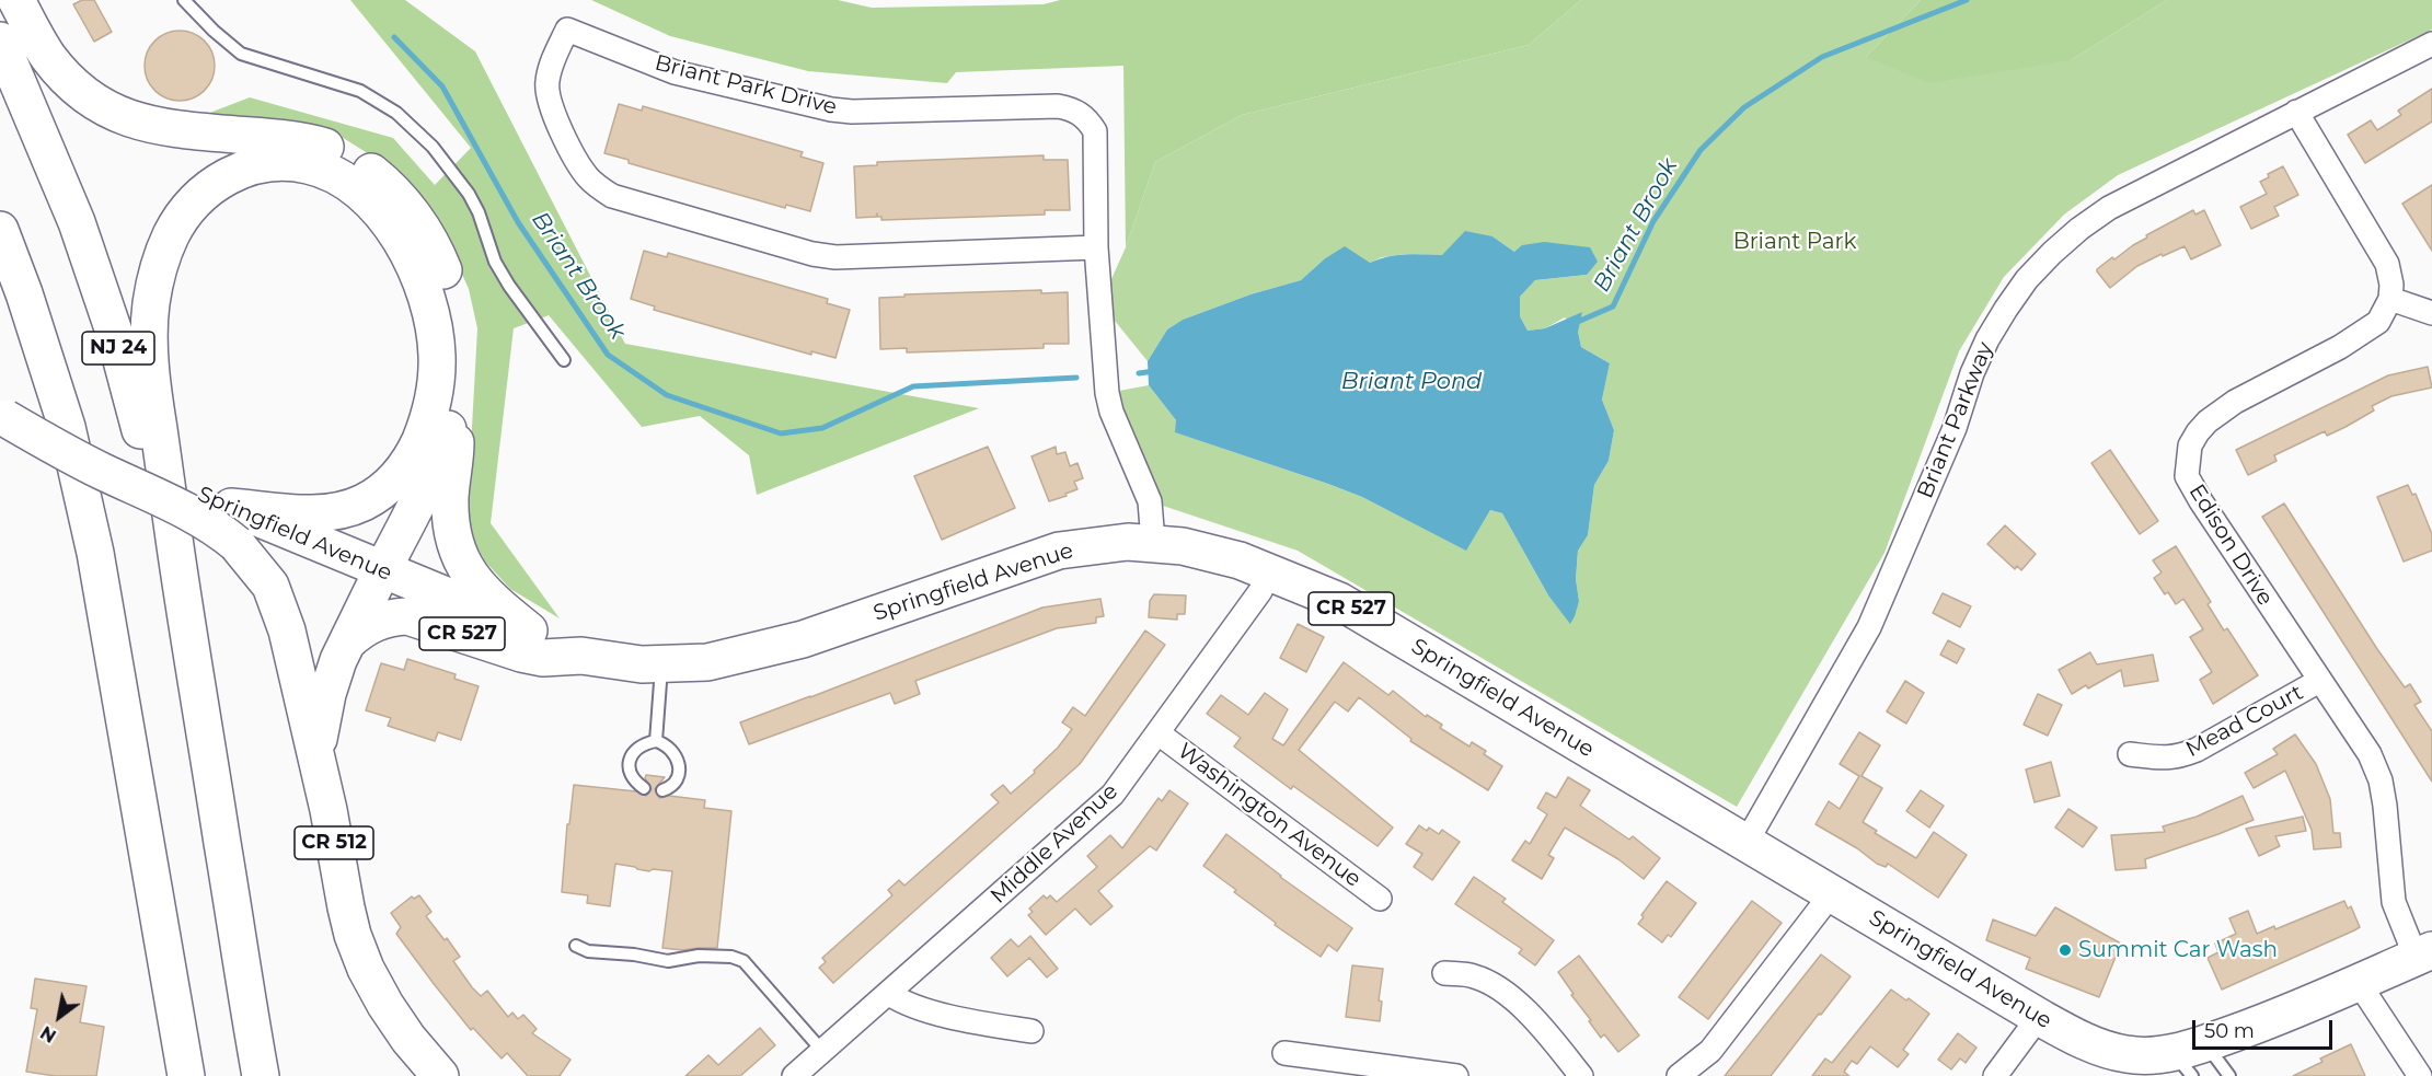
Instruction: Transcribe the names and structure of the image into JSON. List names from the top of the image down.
{
  "streets": {
    "main road": [
      "NJ 24",
      "Springfield Avenue",
      "CR 527",
      "CR 512"
    ],
    "street": [
      "Briant Park Drive",
      "Briant Parkway",
      "Edison Drive",
      "Mead Court",
      "Washington Avenue",
      "Middle Avenue"
    ]
  },
  "crossings": [
    ["Briant Park Drive", "Springfield Avenue"],
    ["Briant Parkway", "Springfield Avenue"],
    ["Springfield Avenue", "CR 527"],
    ["Springfield Avenue", "CR 512"],
    ["Springfield Avenue", "Middle Avenue"],
    ["Edison Drive", "CR 527"],
    ["Edison Drive", "Mead Court"],
    ["Washington Avenue", "Middle Avenue"]
  ],
  "water": ["Briant Brook", "Briant Pond"],
  "parks": ["Briant Park"],
  "places": ["Summit Car Wash"],
  "scale_bar": "50 m",
  "north": "bottom left"
}
